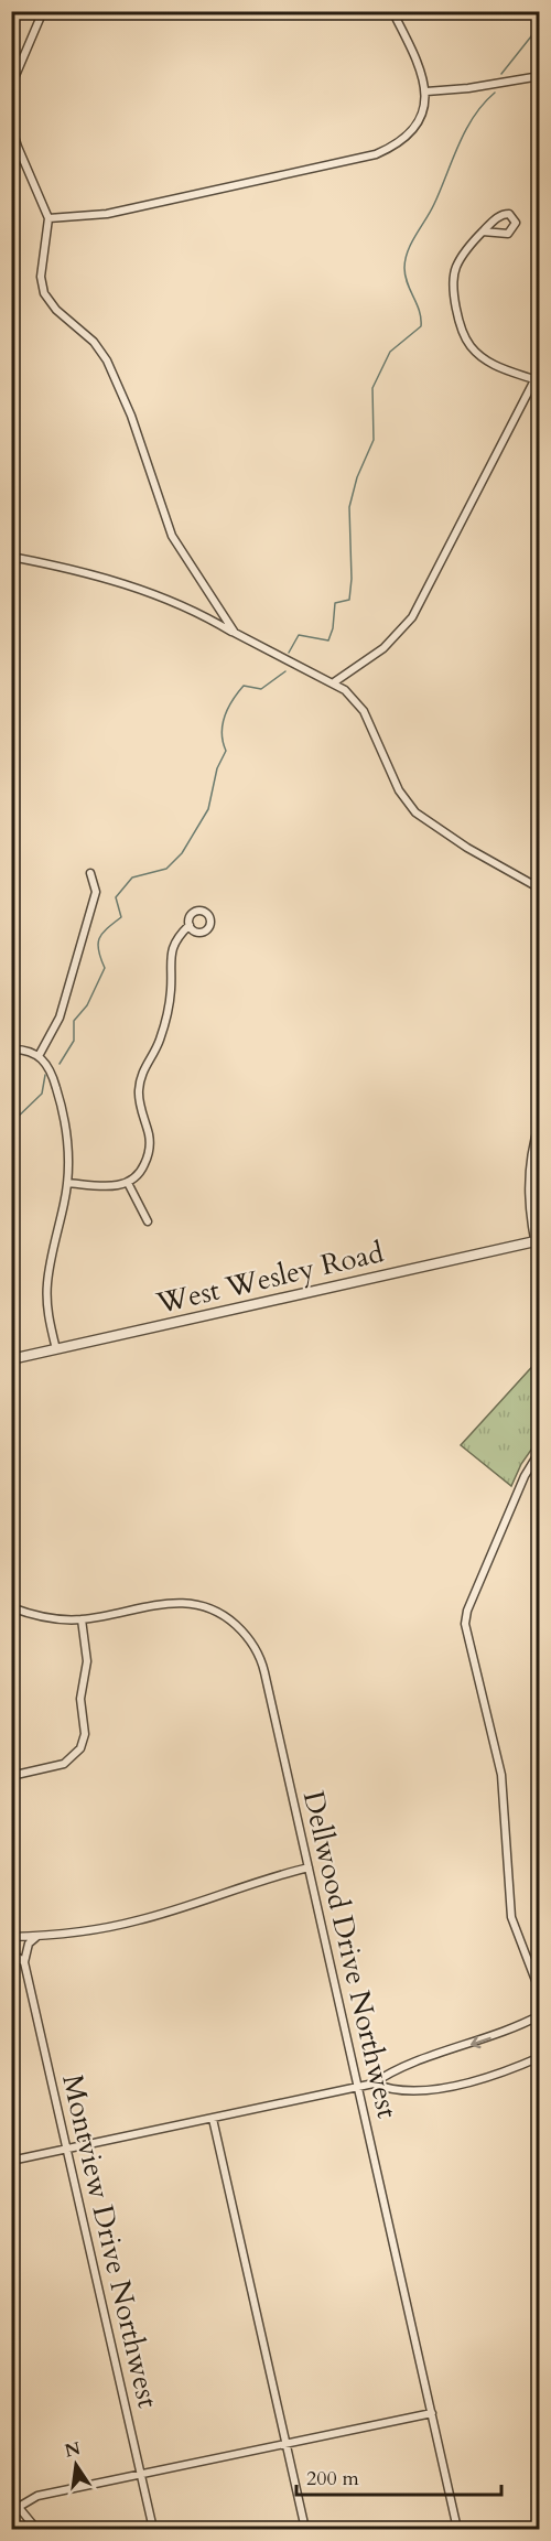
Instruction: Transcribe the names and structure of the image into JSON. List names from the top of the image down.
{
  "streets": {
    "street": ["West Wesley Road", "Dellwood Drive Northwest", "Montview Drive Northwest"]
  },
  "scale_bar": "200 m",
  "north": "top"
}
